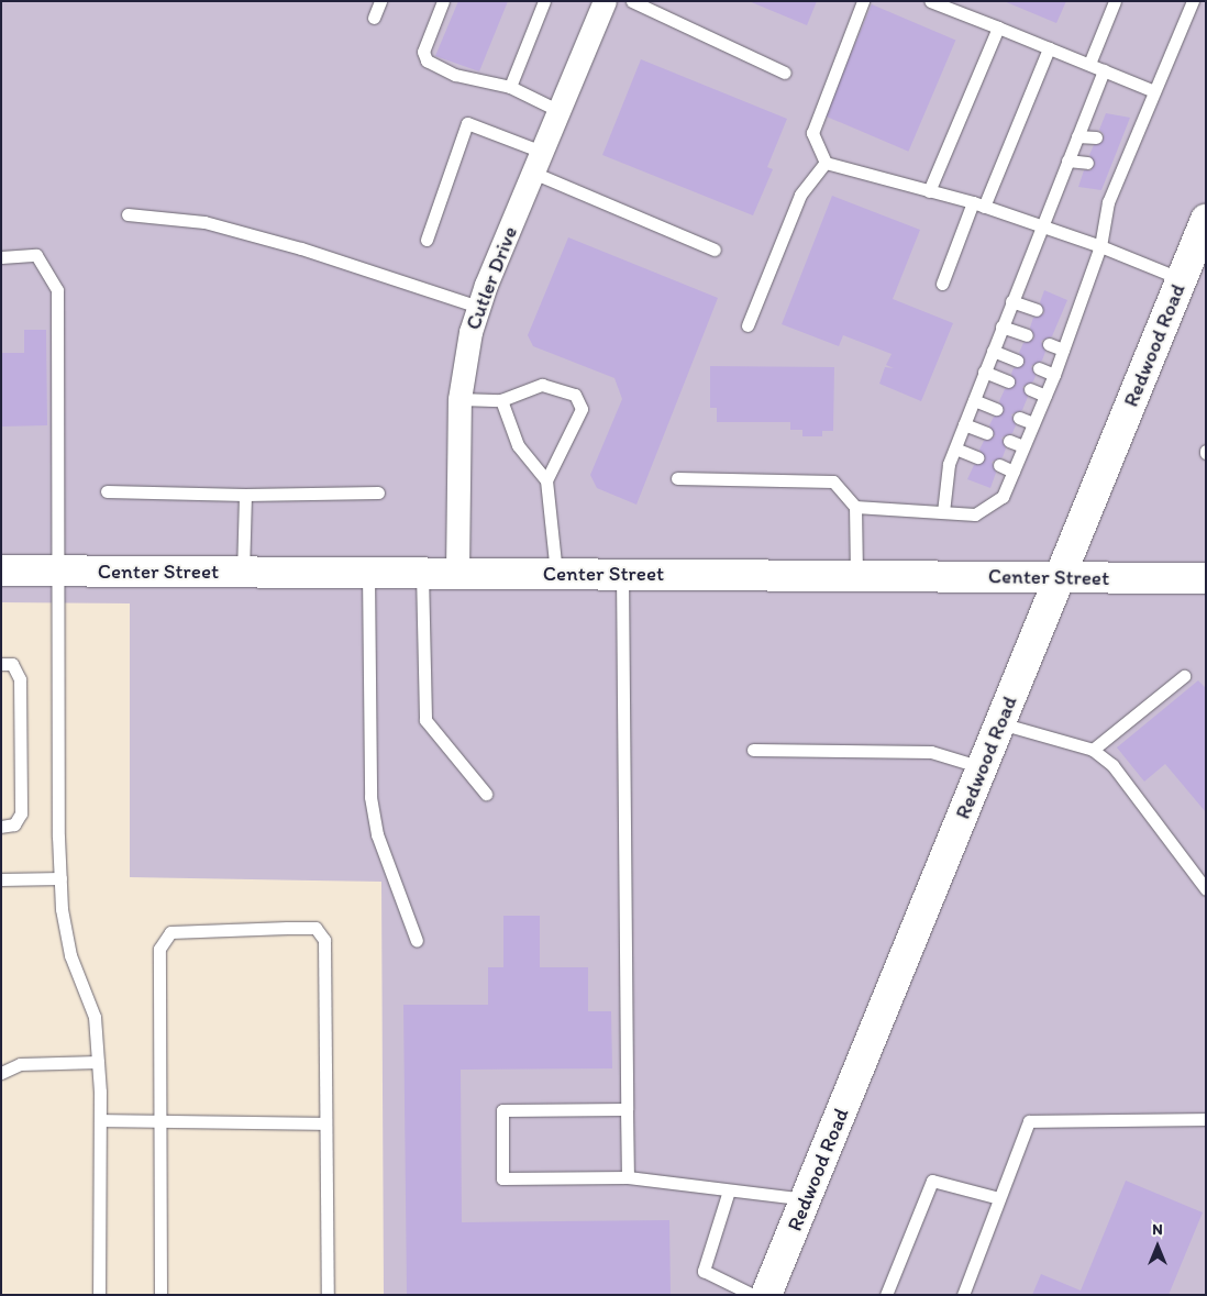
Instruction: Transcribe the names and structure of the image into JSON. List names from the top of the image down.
{
  "streets": {
    "main road": ["Redwood Road", "Center Street"],
    "street": ["Cutler Drive"]
  },
  "crossings": [
    ["Cutler Drive", "Center Street"],
    ["Redwood Road", "Center Street"]
  ],
  "north": "top"
}
